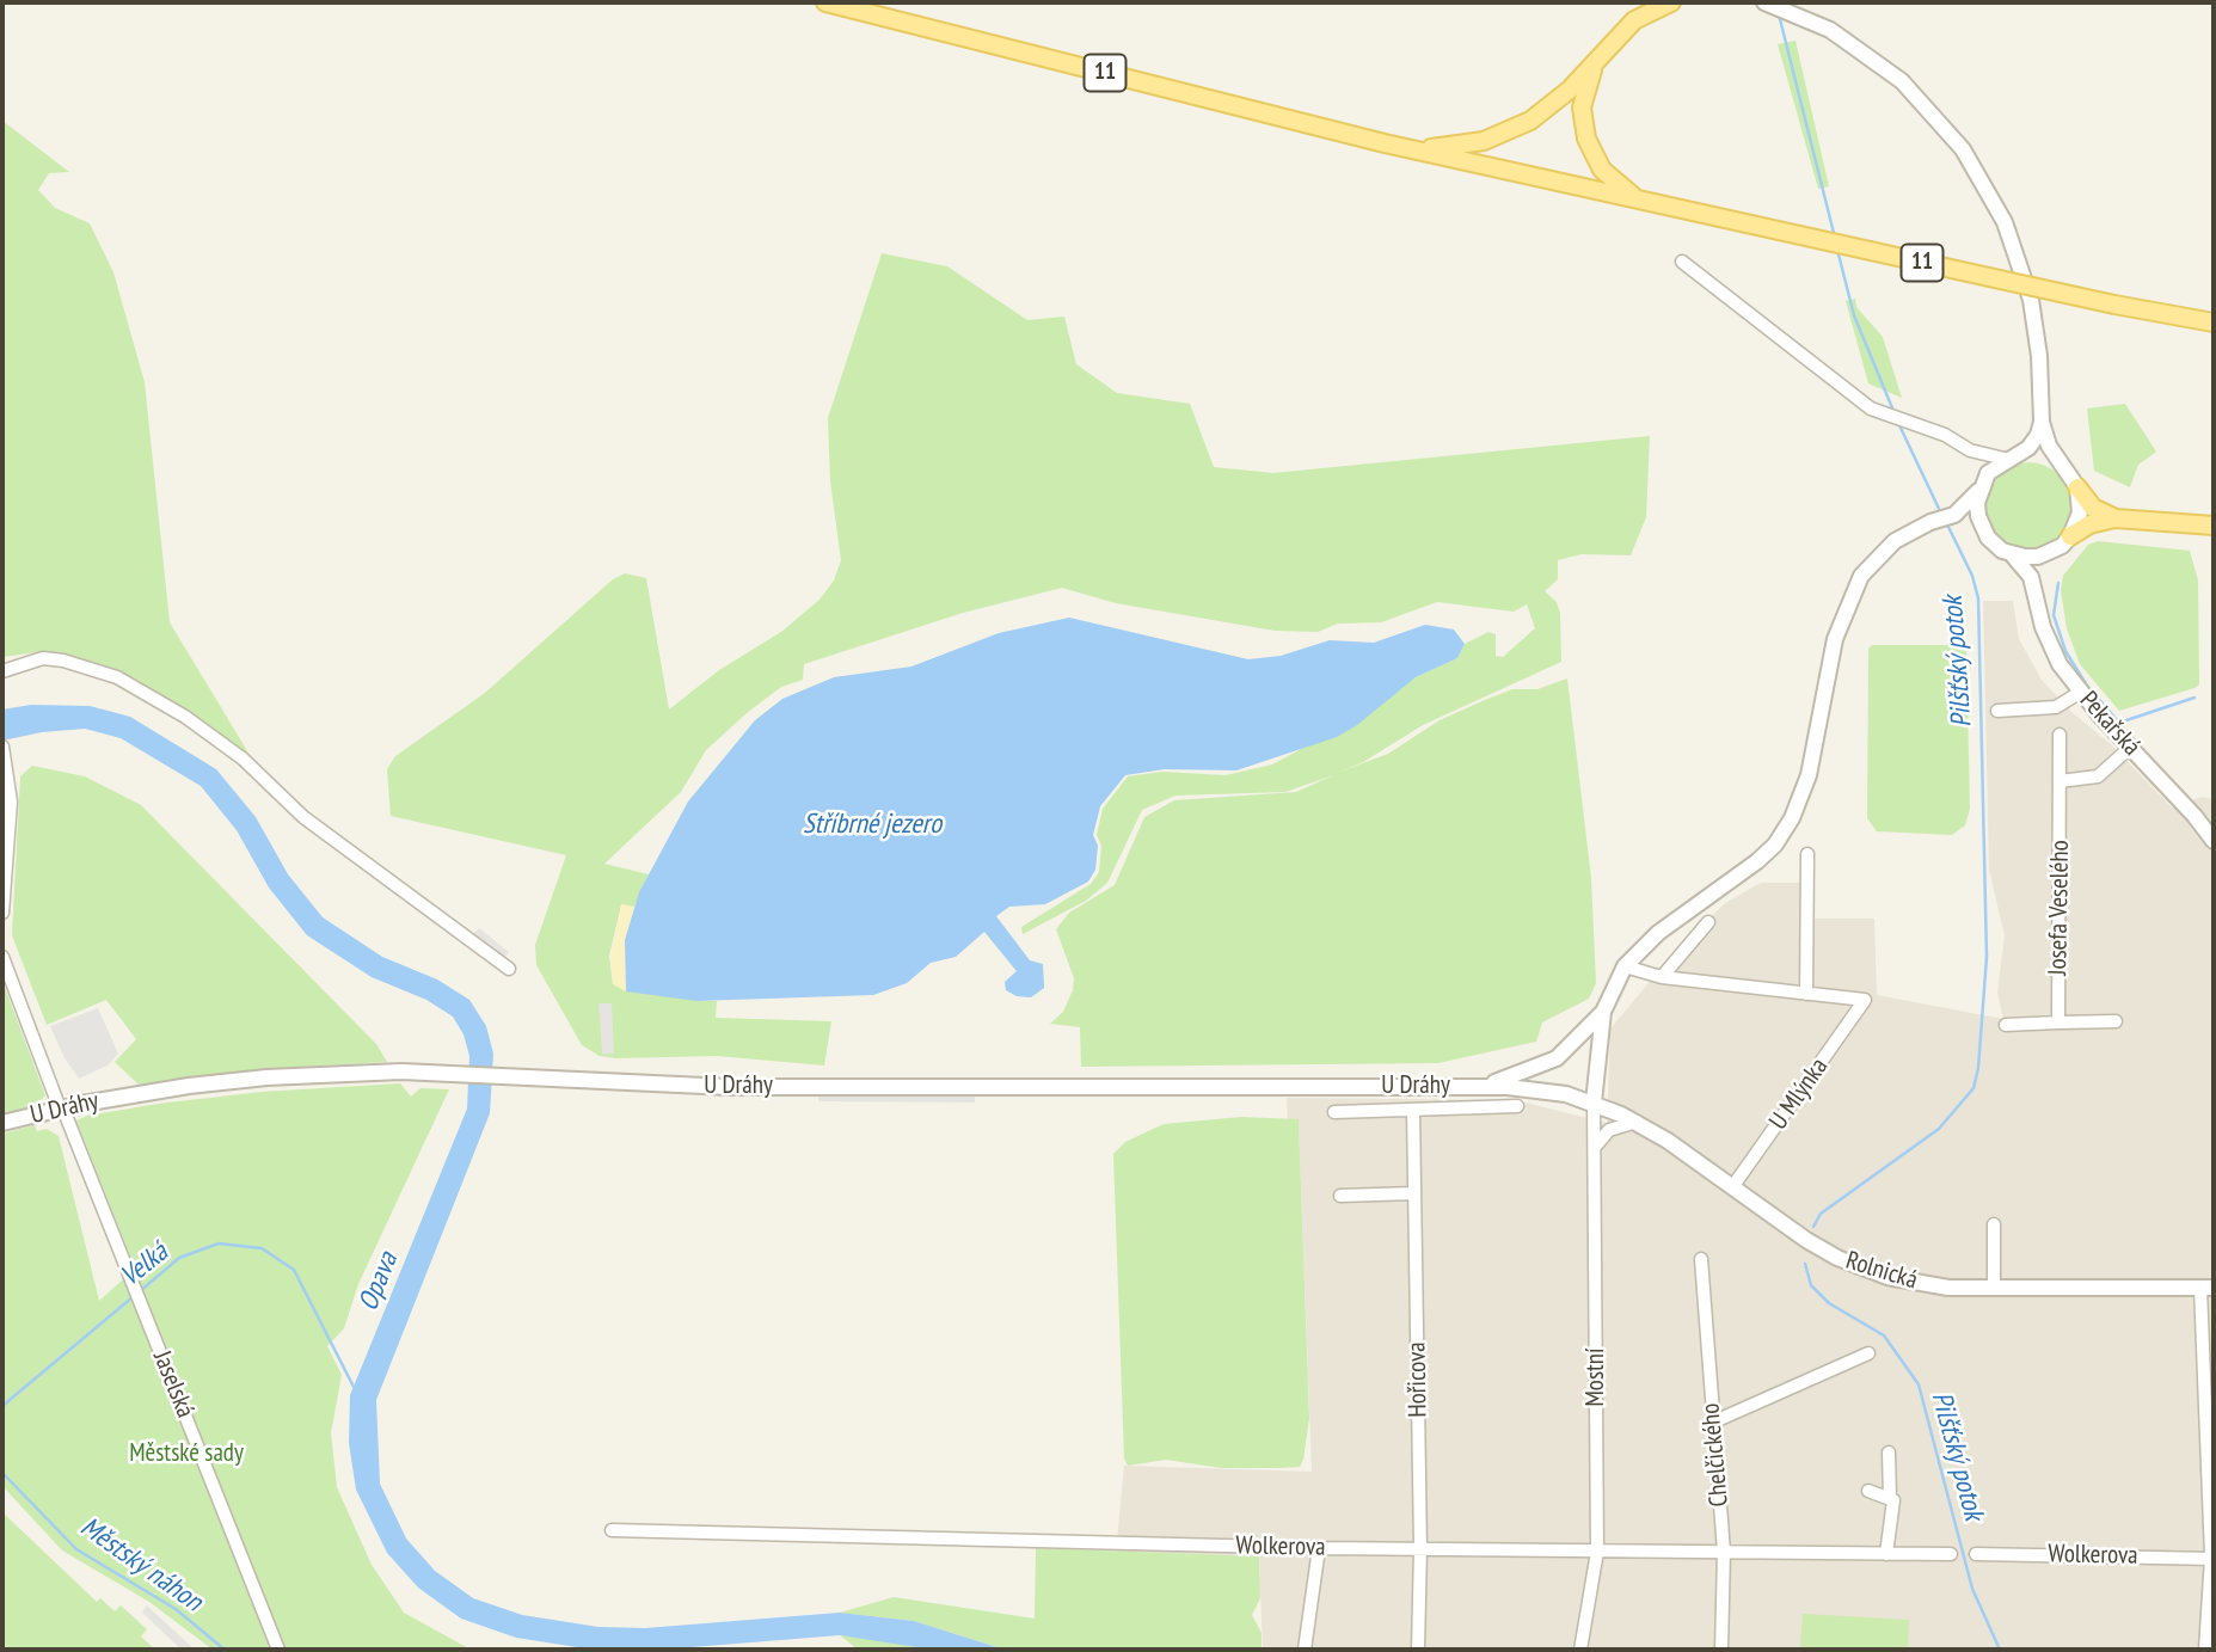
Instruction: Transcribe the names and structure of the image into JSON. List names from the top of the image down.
{
  "streets": {
    "main road": ["11"],
    "street": [
      "Pekařská",
      "Josefa Veselého",
      "U Dráhy",
      "U Mlýnka",
      "Rolnická",
      "Mostní",
      "Hořicova",
      "Jaselská",
      "Chelčického",
      "Wolkerova"
    ]
  },
  "crossings": [
    ["U Dráhy", "Rolnická"],
    ["U Dráhy", "Mostní"],
    ["U Dráhy", "Jaselská"],
    ["U Mlýnka", "Rolnická"],
    ["Rolnická", "Mostní"],
    ["Mostní", "Wolkerova"],
    ["Hořicova", "Wolkerova"],
    ["Chelčického", "Wolkerova"]
  ],
  "water": [
    "Pilšťský potok",
    "Stříbrné jezero",
    "Velká",
    "Opava",
    "Městský náhon"
  ],
  "parks": ["Městské sady"]
}
